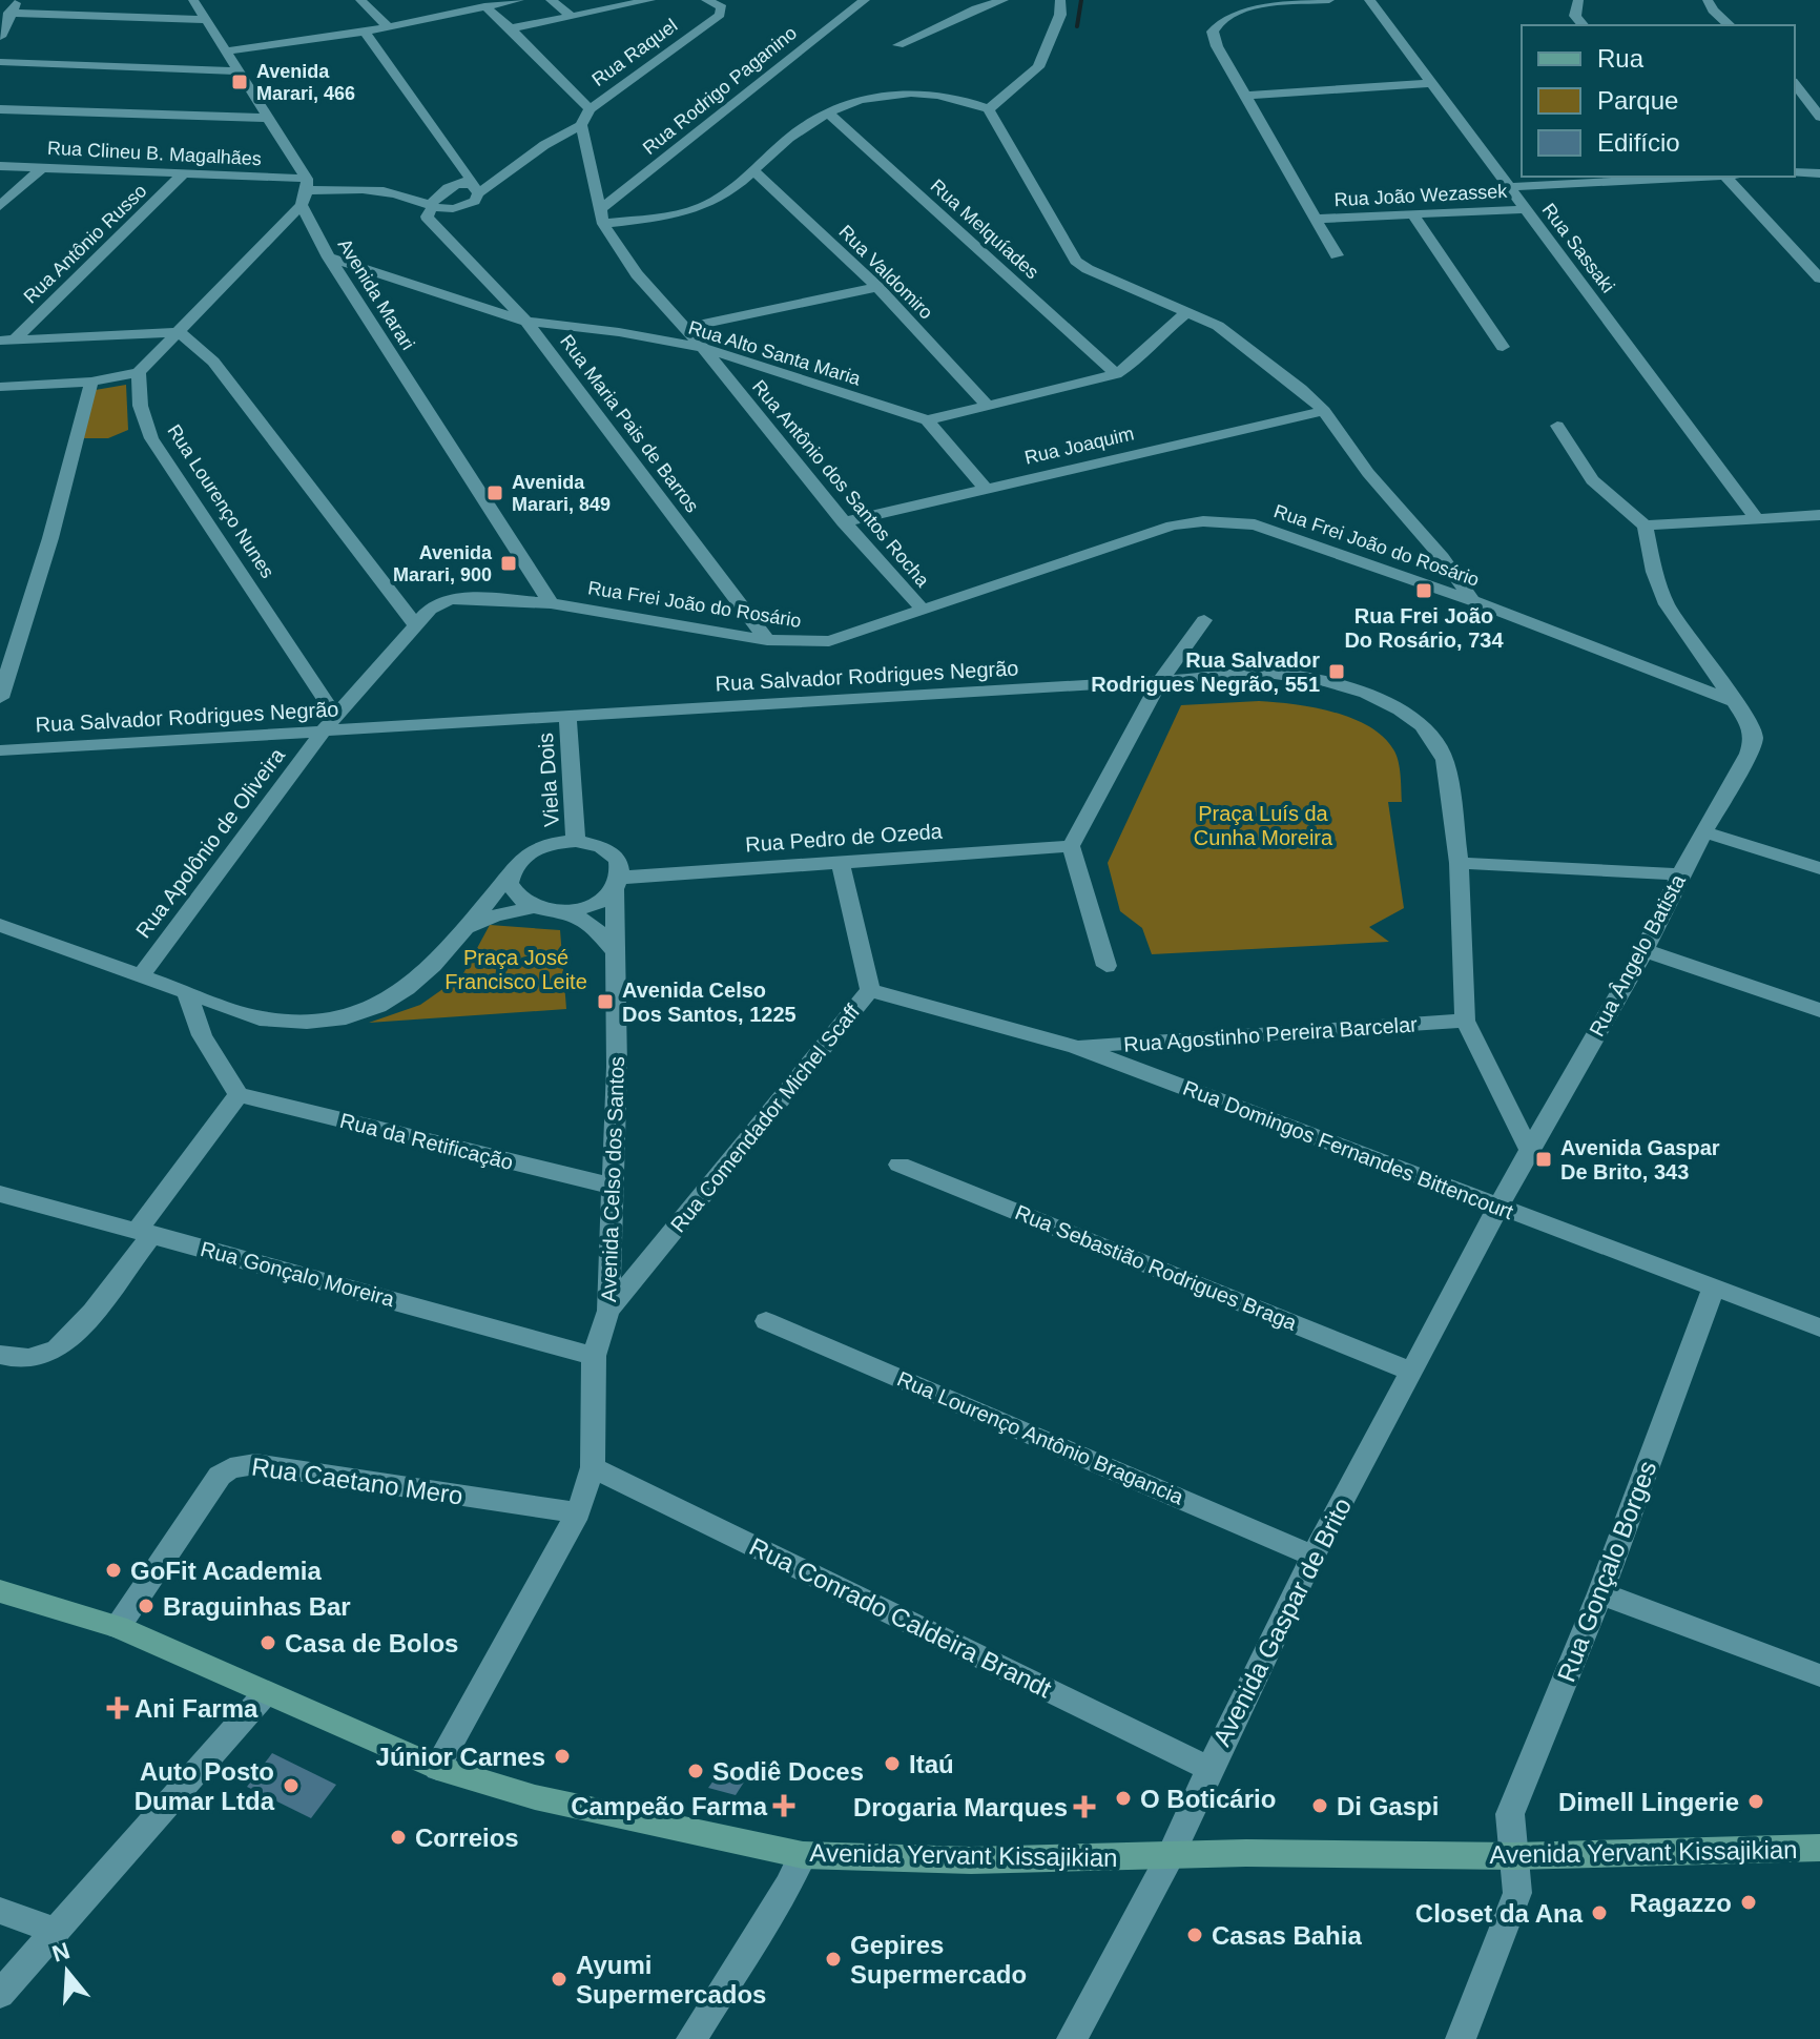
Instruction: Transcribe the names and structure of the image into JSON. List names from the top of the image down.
{
  "streets": {
    "main road": ["Avenida Yervant Kissajikian"],
    "street": [
      "Rua Raquel",
      "Rua Rodrigo Paganino",
      "Rua Clineu B. Magalhães",
      "Rua João Wezassek",
      "Rua Melquíades",
      "Rua Antônio Russo",
      "Rua Sassaki",
      "Rua Valdomiro",
      "Avenida Marari",
      "Rua Alto Santa Maria",
      "Rua Maria Pais de Barros",
      "Rua Joaquim",
      "Rua Antônio dos Santos Rocha",
      "Rua Lourenço Nunes",
      "Rua Frei João do Rosário",
      "Rua Salvador Rodrigues Negrão",
      "Viela Dois",
      "Rua Pedro de Ozeda",
      "Rua Apolônio de Oliveira",
      "Rua Ângelo Batista",
      "Rua Agostinho Pereira Barcelar",
      "Rua Comendador Michel Scaff",
      "Rua da Retificação",
      "Rua Domingos Fernandes Bittencourt",
      "Avenida Celso dos Santos",
      "Rua Sebastião Rodrigues Braga",
      "Rua Gonçalo Moreira",
      "Rua Lourenço Antônio Bragancia",
      "Rua Caetano Mero",
      "Rua Gonçalo Borges",
      "Rua Conrado Caldeira Brandt",
      "Avenida Gaspar de Brito"
    ]
  },
  "crossings": [
    ["Rua Raquel", "Rua Antônio dos Santos Rocha"],
    ["Rua Rodrigo Paganino", "Rua Antônio dos Santos Rocha"],
    ["Rua Clineu B. Magalhães", "Rua Antônio Russo"],
    ["Rua Clineu B. Magalhães", "Avenida Marari"],
    ["Rua João Wezassek", "Rua Sassaki"],
    ["Avenida Marari", "Rua Alto Santa Maria"],
    ["Avenida Marari", "Rua Frei João do Rosário"],
    ["Rua Alto Santa Maria", "Rua Maria Pais de Barros"],
    ["Rua Alto Santa Maria", "Rua Antônio dos Santos Rocha"],
    ["Rua Maria Pais de Barros", "Rua Frei João do Rosário"],
    ["Rua Joaquim", "Rua Antônio dos Santos Rocha"],
    ["Rua Antônio dos Santos Rocha", "Rua Frei João do Rosário"],
    ["Rua Lourenço Nunes", "Rua Apolônio de Oliveira"],
    ["Rua Frei João do Rosário", "Rua Apolônio de Oliveira"],
    ["Rua Frei João do Rosário", "Rua Ângelo Batista"],
    ["Rua Salvador Rodrigues Negrão", "Viela Dois"],
    ["Rua Salvador Rodrigues Negrão", "Rua Apolônio de Oliveira"],
    ["Rua Salvador Rodrigues Negrão", "Rua Agostinho Pereira Barcelar"],
    ["Viela Dois", "Rua Pedro de Ozeda"],
    ["Viela Dois", "Avenida Celso dos Santos"],
    ["Rua Pedro de Ozeda", "Rua Comendador Michel Scaff"],
    ["Rua Pedro de Ozeda", "Avenida Celso dos Santos"],
    ["Rua Ângelo Batista", "Rua Domingos Fernandes Bittencourt"],
    ["Rua Ângelo Batista", "Avenida Gaspar de Brito"],
    ["Rua Agostinho Pereira Barcelar", "Rua Domingos Fernandes Bittencourt"],
    ["Rua Comendador Michel Scaff", "Rua Domingos Fernandes Bittencourt"],
    ["Rua Comendador Michel Scaff", "Avenida Celso dos Santos"],
    ["Rua da Retificação", "Avenida Celso dos Santos"],
    ["Rua Domingos Fernandes Bittencourt", "Rua Gonçalo Borges"],
    ["Rua Domingos Fernandes Bittencourt", "Avenida Gaspar de Brito"],
    ["Avenida Celso dos Santos", "Rua Gonçalo Moreira"],
    ["Avenida Celso dos Santos", "Rua Caetano Mero"],
    ["Avenida Celso dos Santos", "Rua Conrado Caldeira Brandt"],
    ["Avenida Celso dos Santos", "Avenida Yervant Kissajikian"],
    ["Rua Sebastião Rodrigues Braga", "Avenida Gaspar de Brito"],
    ["Rua Lourenço Antônio Bragancia", "Avenida Gaspar de Brito"],
    ["Rua Caetano Mero", "Avenida Yervant Kissajikian"],
    ["Rua Gonçalo Borges", "Avenida Yervant Kissajikian"],
    ["Rua Conrado Caldeira Brandt", "Avenida Gaspar de Brito"],
    ["Avenida Gaspar de Brito", "Avenida Yervant Kissajikian"]
  ],
  "parks": ["Praça Luís da Cunha Moreira", "Praça José Francisco Leite"],
  "places": {
    "transit": [
      "Avenida Marari, 466",
      "Avenida Marari, 849",
      "Avenida Marari, 900",
      "Rua Frei João Do Rosário, 734",
      "Rua Salvador Rodrigues Negrão, 551",
      "Avenida Celso Dos Santos, 1225",
      "Avenida Gaspar De Brito, 343"
    ],
    "other": [
      "GoFit Academia",
      "Braguinhas Bar",
      "Casa de Bolos",
      "Júnior Carnes",
      "Itaú",
      "Sodiê Doces",
      "Auto Posto Dumar Ltda",
      "O Boticário",
      "Dimell Lingerie",
      "Di Gaspi",
      "Correios",
      "Ragazzo",
      "Closet da Ana",
      "Casas Bahia",
      "Gepires Supermercado",
      "Ayumi Supermercados"
    ],
    "health": ["Ani Farma", "Campeão Farma", "Drogaria Marques"]
  },
  "legend": ["Rua", "Parque", "Edifício"],
  "north": "top"
}
